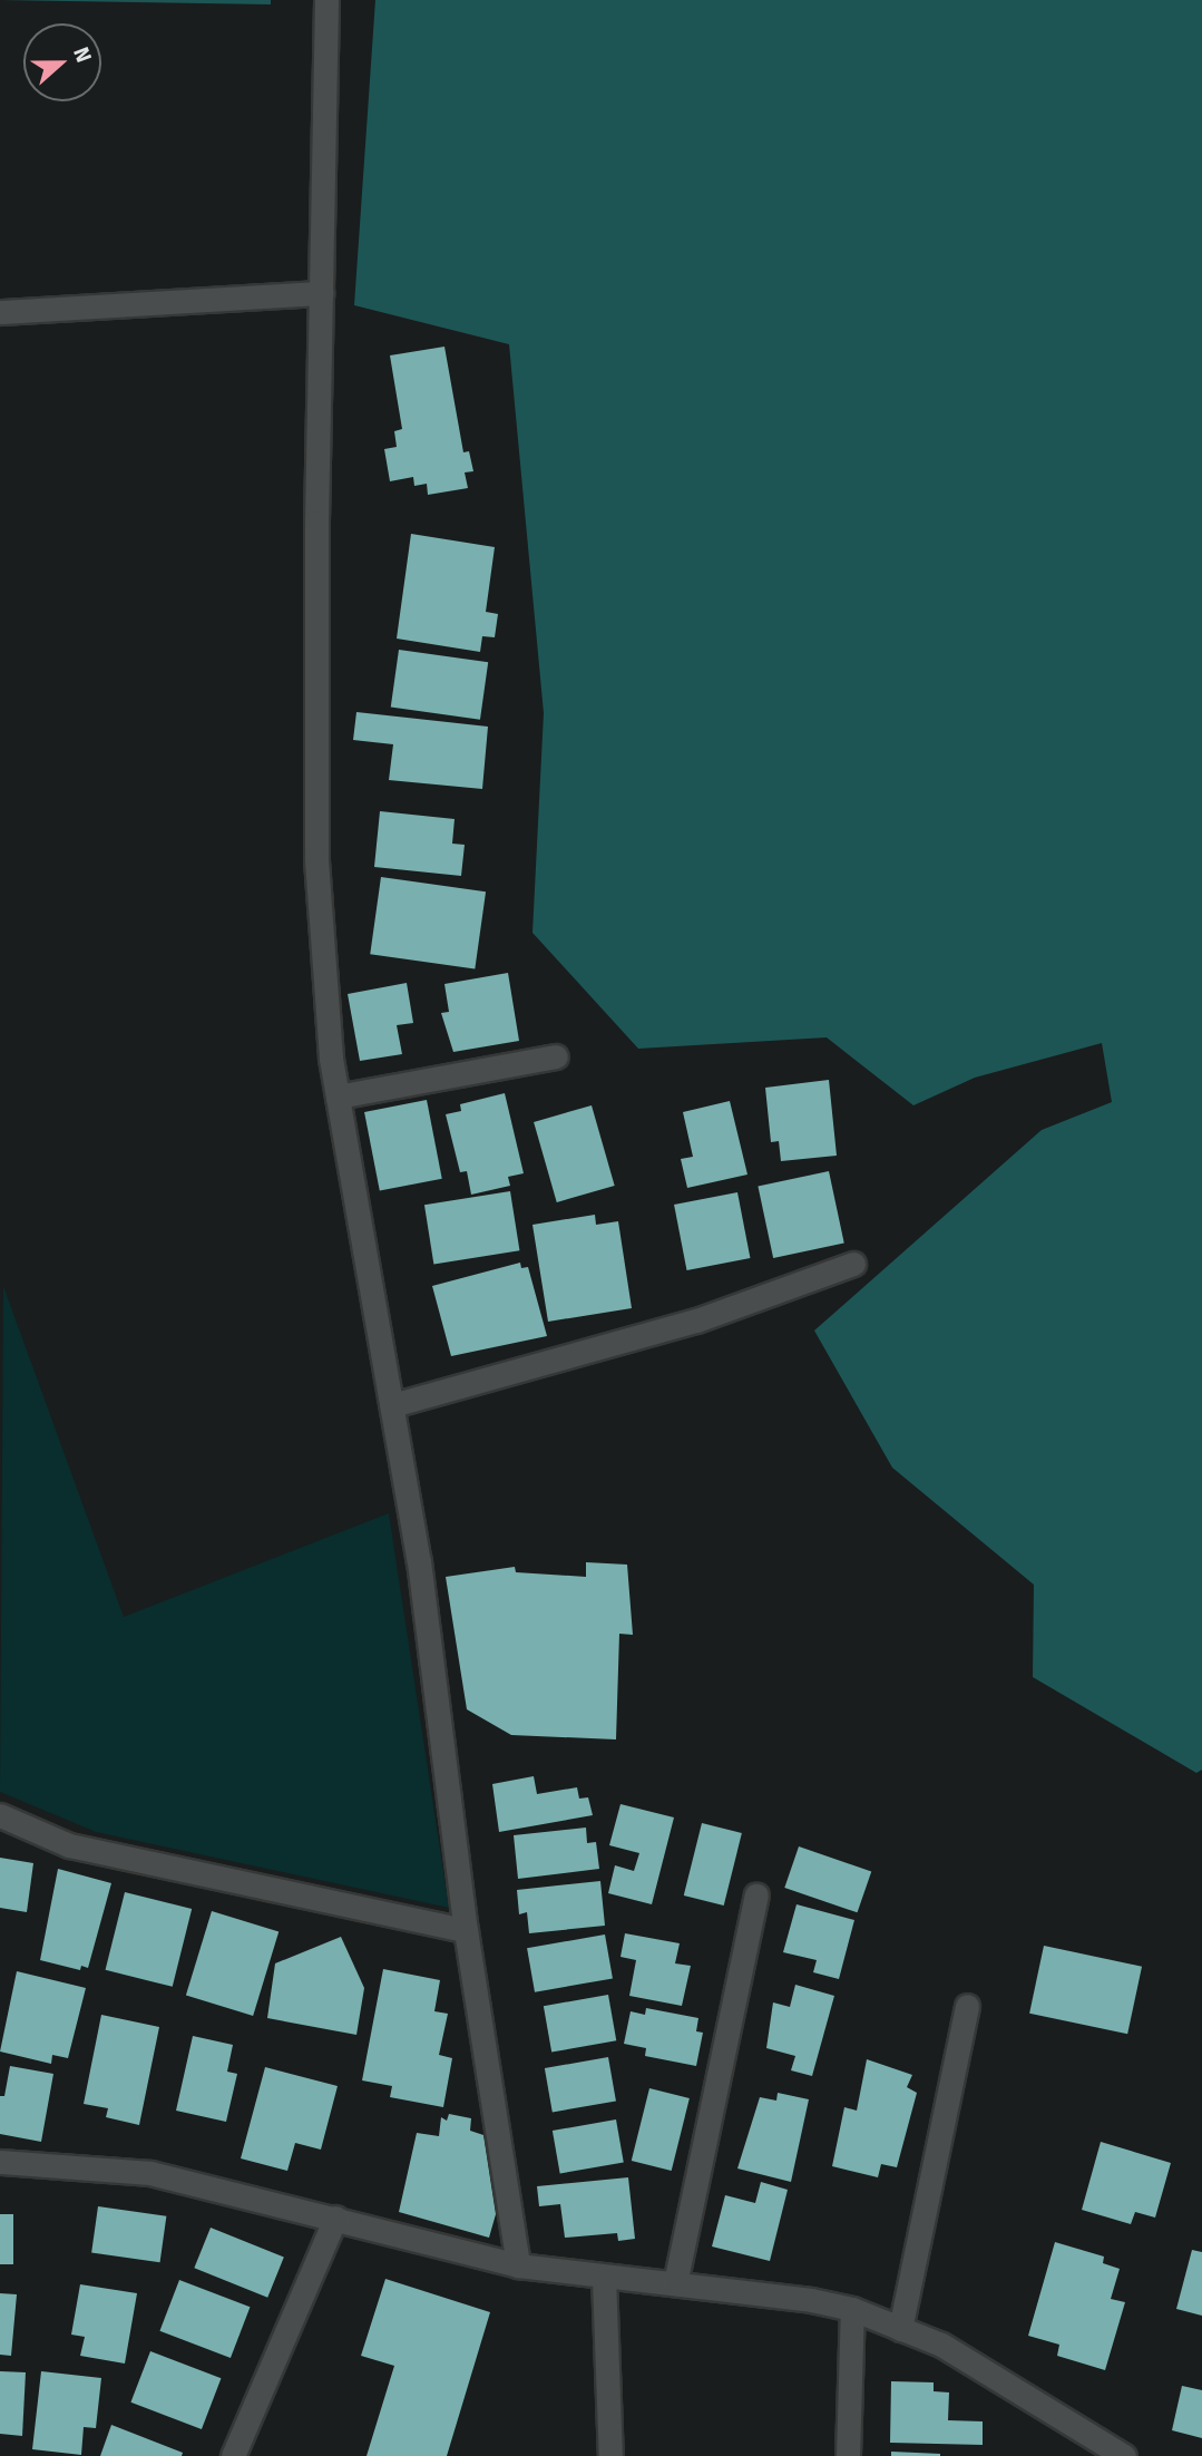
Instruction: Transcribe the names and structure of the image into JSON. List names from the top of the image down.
{
  "north": "right"
}
